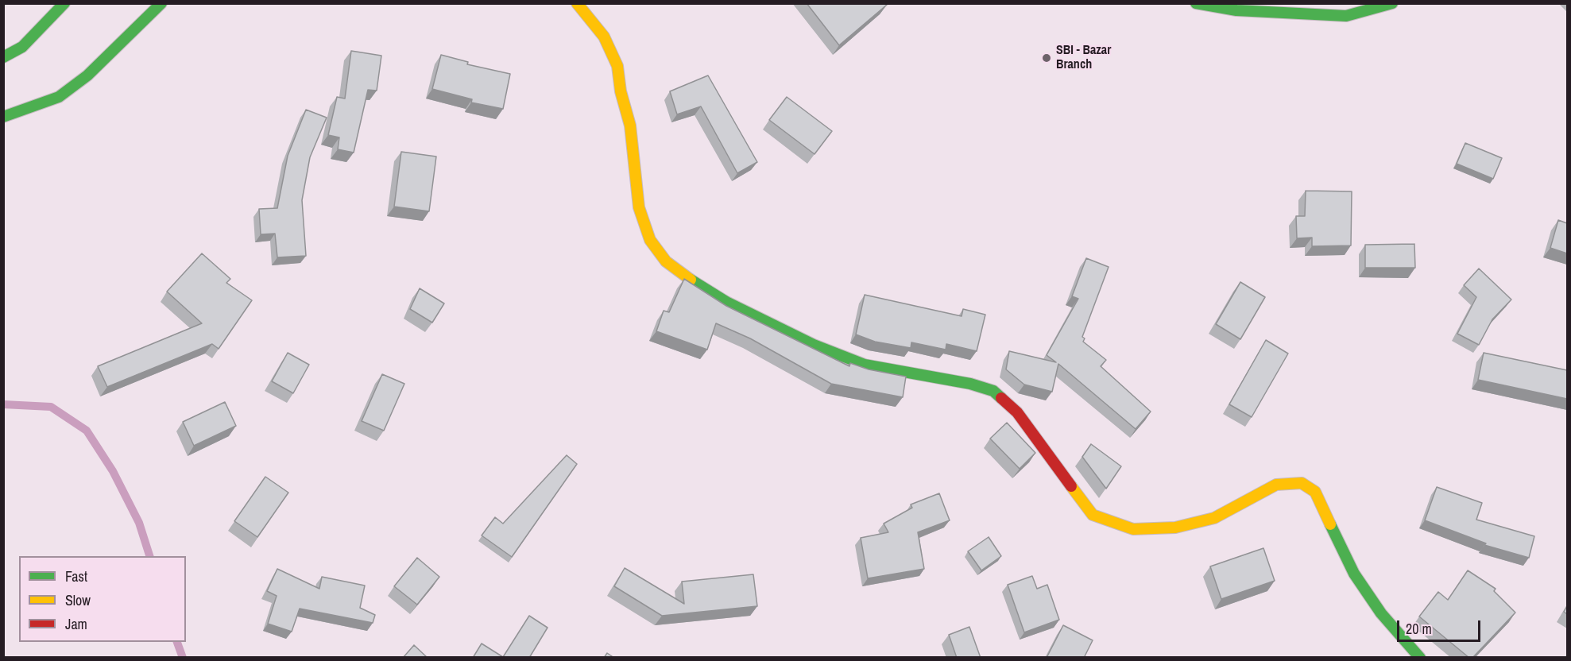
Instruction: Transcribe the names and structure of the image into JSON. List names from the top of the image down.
{
  "places": ["SBI - Bazar Branch"],
  "legend": ["Fast", "Slow", "Jam"],
  "scale_bar": "20 m"
}
